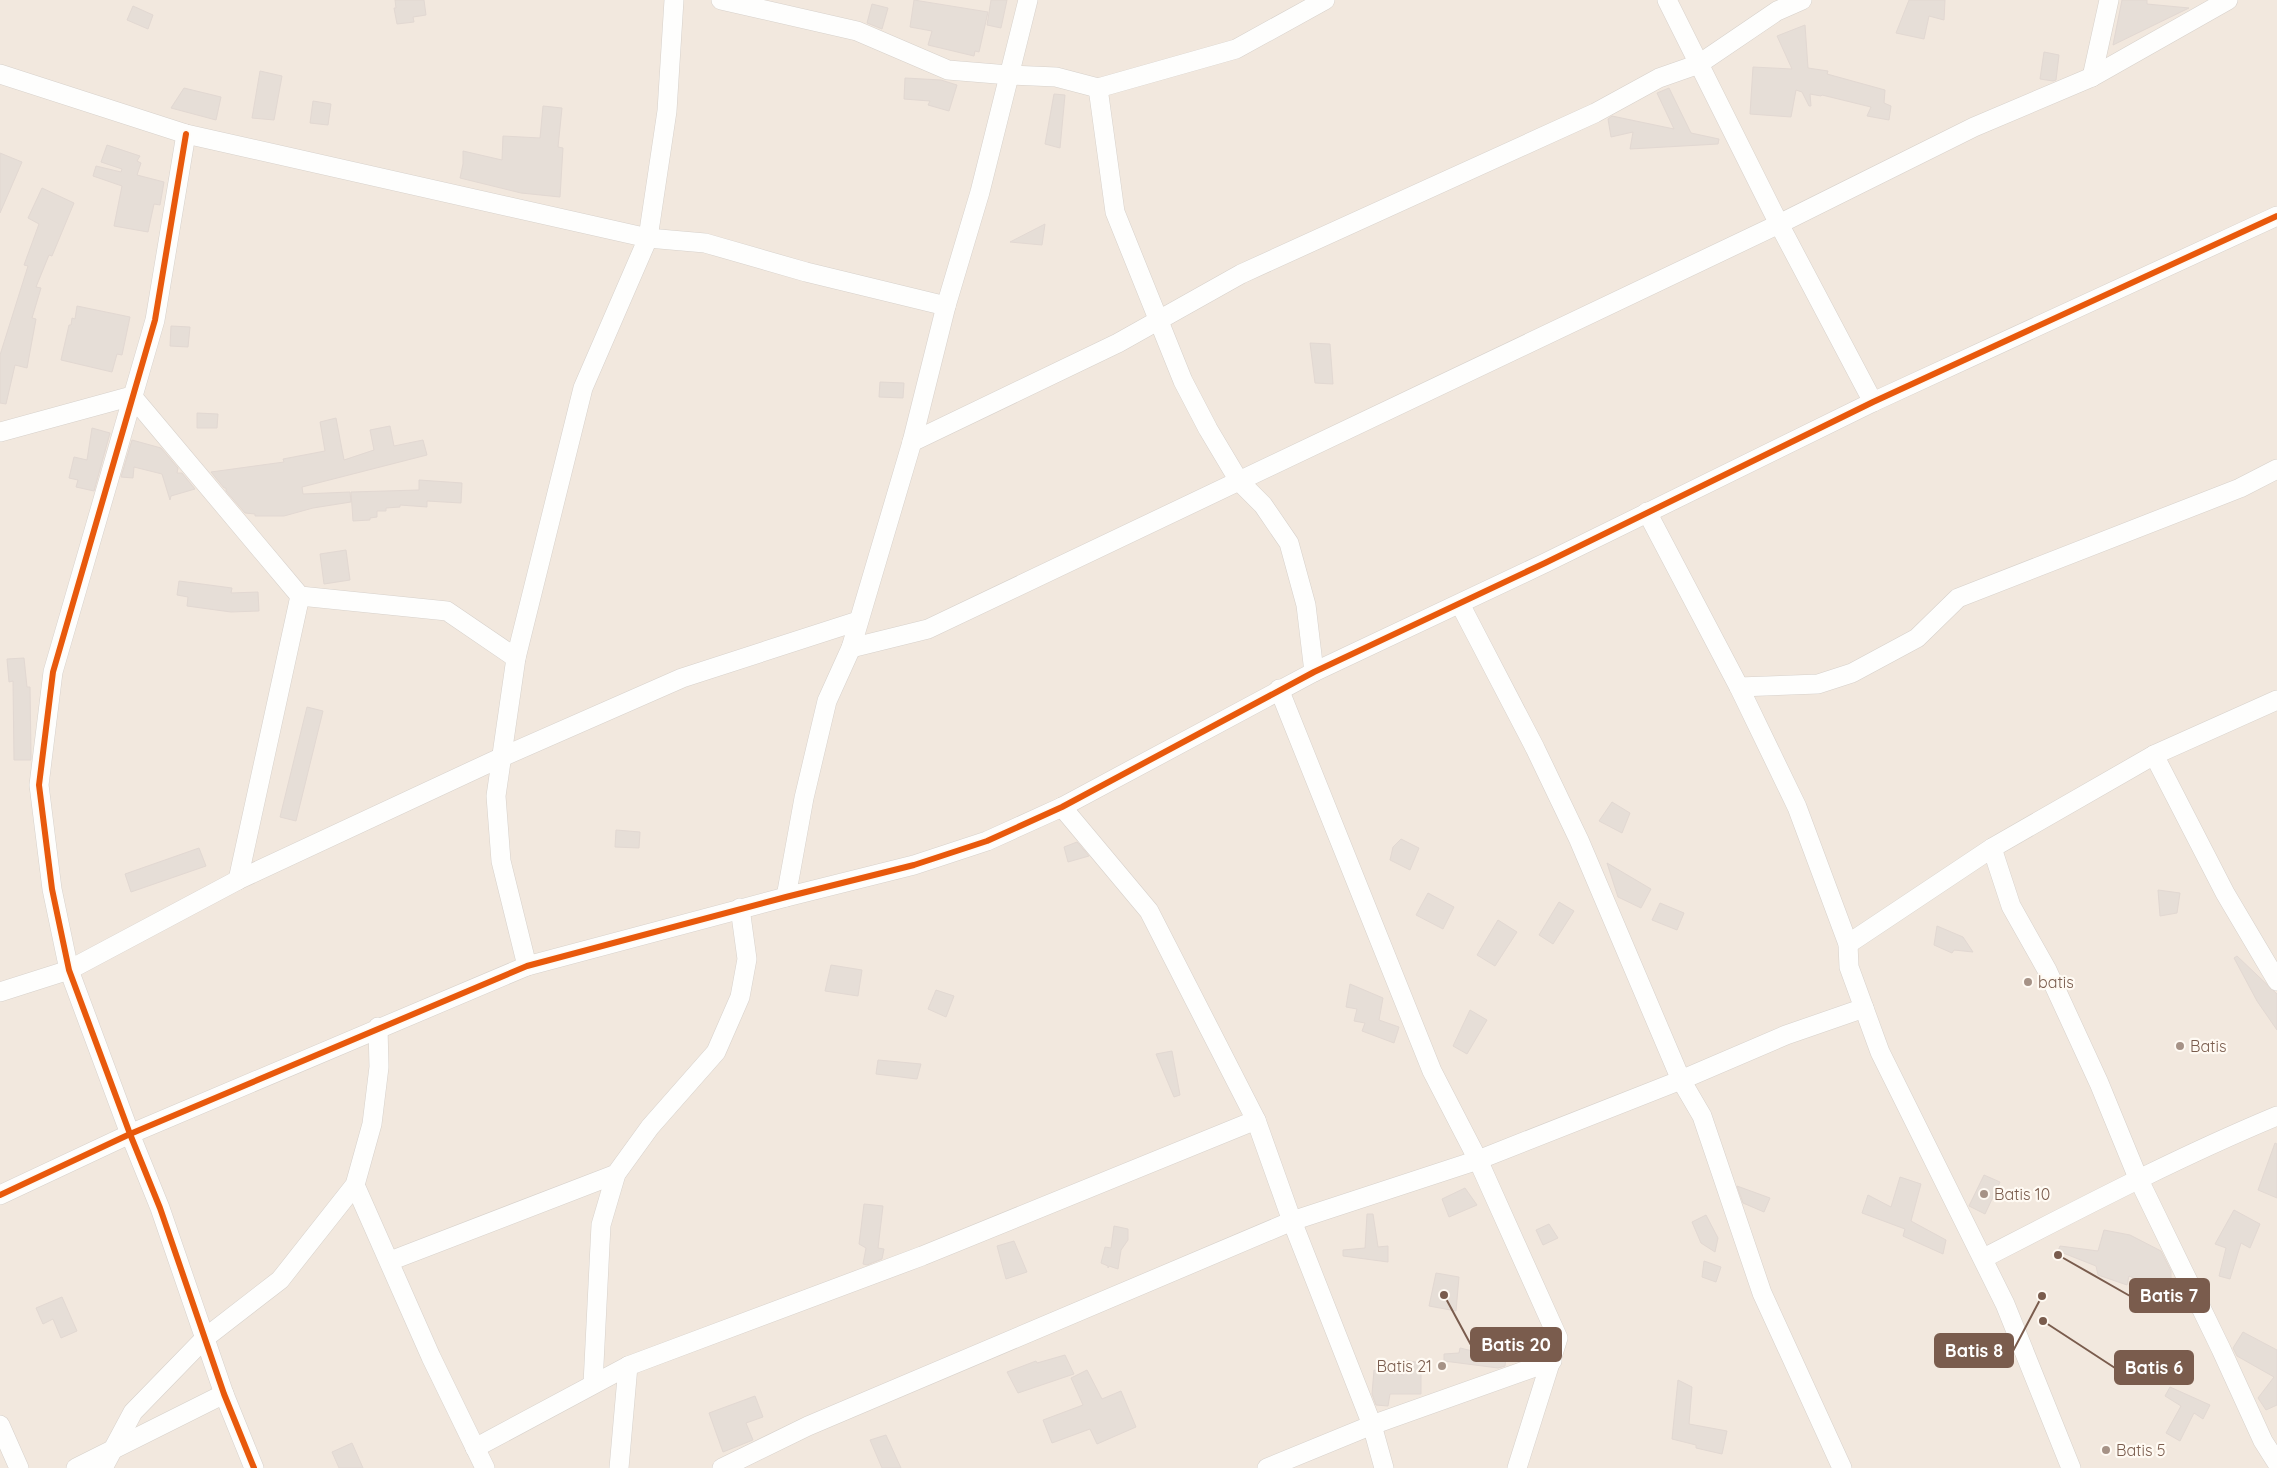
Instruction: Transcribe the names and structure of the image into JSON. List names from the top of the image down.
{
  "places": [
    "batis",
    "Batis",
    "Batis 10",
    "Batis 7",
    "Batis 20",
    "Batis 8",
    "Batis 6",
    "Batis 21",
    "Batis 5"
  ]
}
